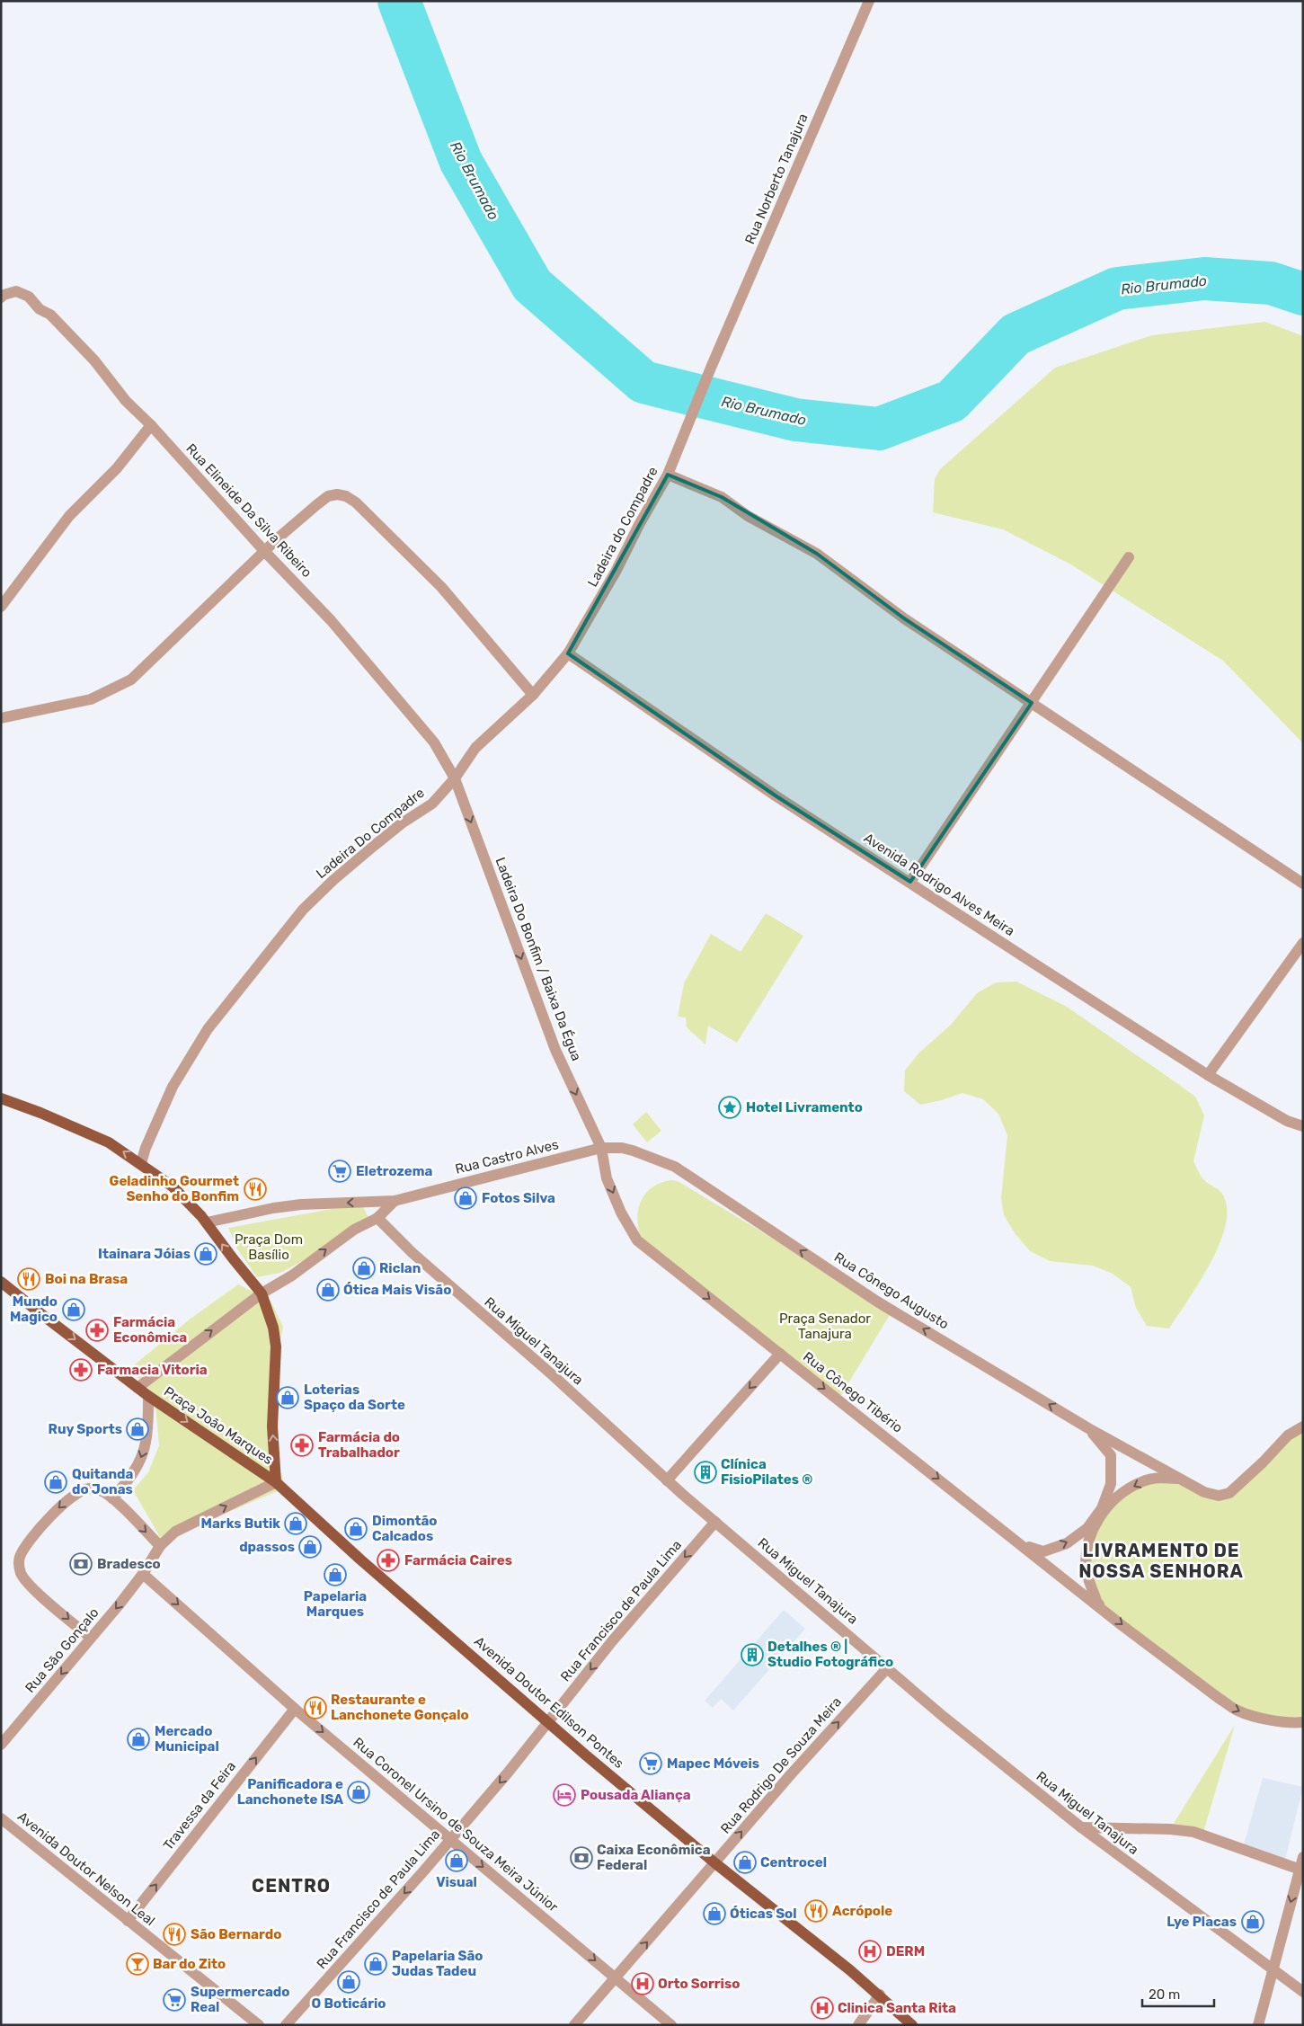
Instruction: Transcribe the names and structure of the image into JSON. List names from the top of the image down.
{
  "streets": {
    "main road": ["Praça João Marques", "Avenida Doutor Edilson Pontes"],
    "street": [
      "Rua Norberto Tanajura",
      "Rua Elineide Da Silva Ribeiro",
      "Ladeira do Compadre",
      "Ladeira Do Compadre",
      "Avenida Rodrigo Alves Meira",
      "Ladeira Do Bonfim / Baixa Da Égua",
      "Rua Castro Alves",
      "Rua Cônego Augusto",
      "Rua Miguel Tanajura",
      "Rua Cônego Tibério",
      "Rua Francisco de Paula Lima",
      "Rua São Gonçalo",
      "Rua Rodrigo De Souza Meira",
      "Travessa da Feira",
      "Rua Coronel Ursino de Souza Meira Júnior",
      "Avenida Doutor Nelson Leal"
    ]
  },
  "crossings": [
    ["Rua Norberto Tanajura", "Ladeira do Compadre"],
    ["Rua Elineide Da Silva Ribeiro", "Ladeira Do Compadre"],
    ["Rua Elineide Da Silva Ribeiro", "Ladeira Do Bonfim / Baixa Da Égua"],
    ["Ladeira do Compadre", "Ladeira Do Compadre"],
    ["Ladeira do Compadre", "Avenida Rodrigo Alves Meira"],
    ["Ladeira Do Compadre", "Avenida Rodrigo Alves Meira"],
    ["Ladeira Do Compadre", "Ladeira Do Bonfim / Baixa Da Égua"],
    ["Ladeira Do Bonfim / Baixa Da Égua", "Rua Castro Alves"],
    ["Ladeira Do Bonfim / Baixa Da Égua", "Rua Cônego Augusto"],
    ["Ladeira Do Bonfim / Baixa Da Égua", "Rua Cônego Tibério"],
    ["Rua Castro Alves", "Rua Cônego Augusto"],
    ["Rua Castro Alves", "Rua Cônego Tibério"],
    ["Rua Cônego Augusto", "Rua Cônego Tibério"],
    ["Rua Miguel Tanajura", "Rua Francisco de Paula Lima"],
    ["Rua Miguel Tanajura", "Rua Rodrigo De Souza Meira"],
    ["Praça João Marques", "Rua São Gonçalo"],
    ["Praça João Marques", "Avenida Doutor Edilson Pontes"],
    ["Praça João Marques", "Rua Coronel Ursino de Souza Meira Júnior"],
    ["Rua Francisco de Paula Lima", "Avenida Doutor Edilson Pontes"],
    ["Rua Francisco de Paula Lima", "Rua Coronel Ursino de Souza Meira Júnior"],
    ["Rua São Gonçalo", "Rua Coronel Ursino de Souza Meira Júnior"],
    ["Avenida Doutor Edilson Pontes", "Rua Rodrigo De Souza Meira"],
    ["Rua Rodrigo De Souza Meira", "Rua Coronel Ursino de Souza Meira Júnior"],
    ["Travessa da Feira", "Rua Coronel Ursino de Souza Meira Júnior"],
    ["Travessa da Feira", "Avenida Doutor Nelson Leal"]
  ],
  "one_way": [
    "Ladeira Do Bonfim / Baixa Da Égua",
    "Rua Castro Alves",
    "Rua Cônego Augusto",
    "Rua Cônego Tibério",
    "Rua Francisco de Paula Lima",
    "Rua São Gonçalo",
    "Rua Rodrigo De Souza Meira",
    "Travessa da Feira",
    "Rua Coronel Ursino de Souza Meira Júnior"
  ],
  "districts": ["LIVRAMENTO DE NOSSA SENHORA", "CENTRO"],
  "water": ["Rio Brumado"],
  "parks": ["Praça Dom Basílio", "Praça Senador Tanajura"],
  "places": {
    "place": ["Hotel Livramento"],
    "supermarket": ["Eletrozema", "Mapec Móveis", "Supermercado Real"],
    "restaurant": [
      "Geladinho Gourmet Senho do Bonfim",
      "Boi na Brasa",
      "Restaurante e Lanchonete Gonçalo",
      "Acrópole",
      "São Bernardo"
    ],
    "shop": [
      "Fotos Silva",
      "Itainara Jóias",
      "Riclan",
      "Ótica Mais Visão",
      "Mundo Magico",
      "Loterias Spaço da Sorte",
      "Ruy Sports",
      "Quitanda do Jonas",
      "Marks Butik",
      "Dimontão Calcados",
      "dpassos",
      "Papelaria Marques",
      "Mercado Municipal",
      "Panificadora e Lanchonete ISA",
      "Visual",
      "Centrocel",
      "Óticas Sol",
      "Lye Placas",
      "Papelaria São Judas Tadeu",
      "O Boticário"
    ],
    "pharmacy": [
      "Farmácia Econômica",
      "Farmacia Vitoria",
      "Farmácia do Trabalhador",
      "Farmácia Caires"
    ],
    "building": ["Clínica FisioPilates ®", "Detalhes ® | Studio Fotográfico"],
    "bank": ["Bradesco", "Caixa Econômica Federal"],
    "hotel": ["Pousada Aliança"],
    "hospital": ["DERM", "Orto Sorriso", "Clinica Santa Rita"],
    "bar": ["Bar do Zito"]
  },
  "scale_bar": "20 m"
}
